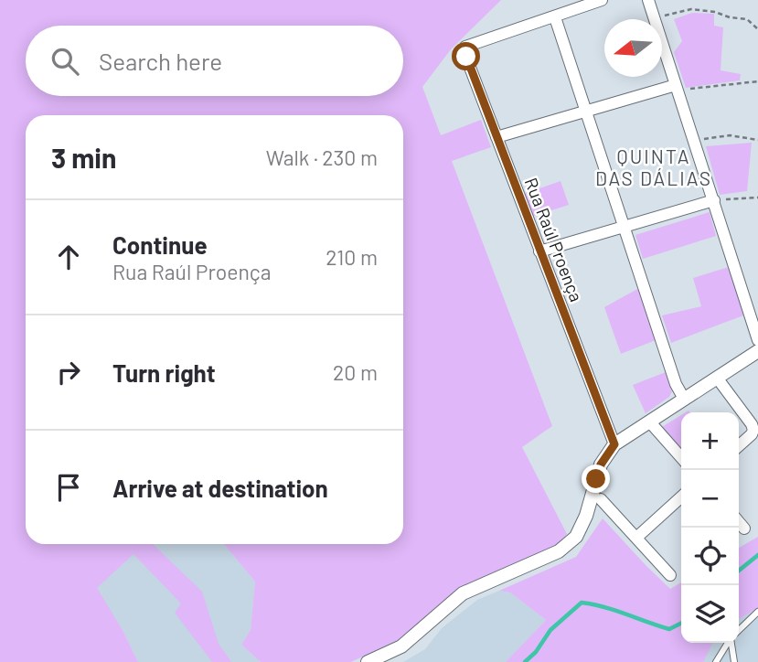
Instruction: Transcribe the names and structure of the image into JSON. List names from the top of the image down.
{
  "streets": {
    "street": ["Rua Raúl Proença"]
  },
  "districts": ["QUINTA DAS DÁLIAS"],
  "north": "left",
  "page": {
    "search": "Search here",
    "heading": ["3 min", "Walk · 230 m"],
    "list": [
      ["Continue", "Rua Raúl Proença", "210 m"],
      ["Turn right", "20 m"],
      "Arrive at destination"
    ],
    "map_buttons": ["+", "−"]
  }
}
